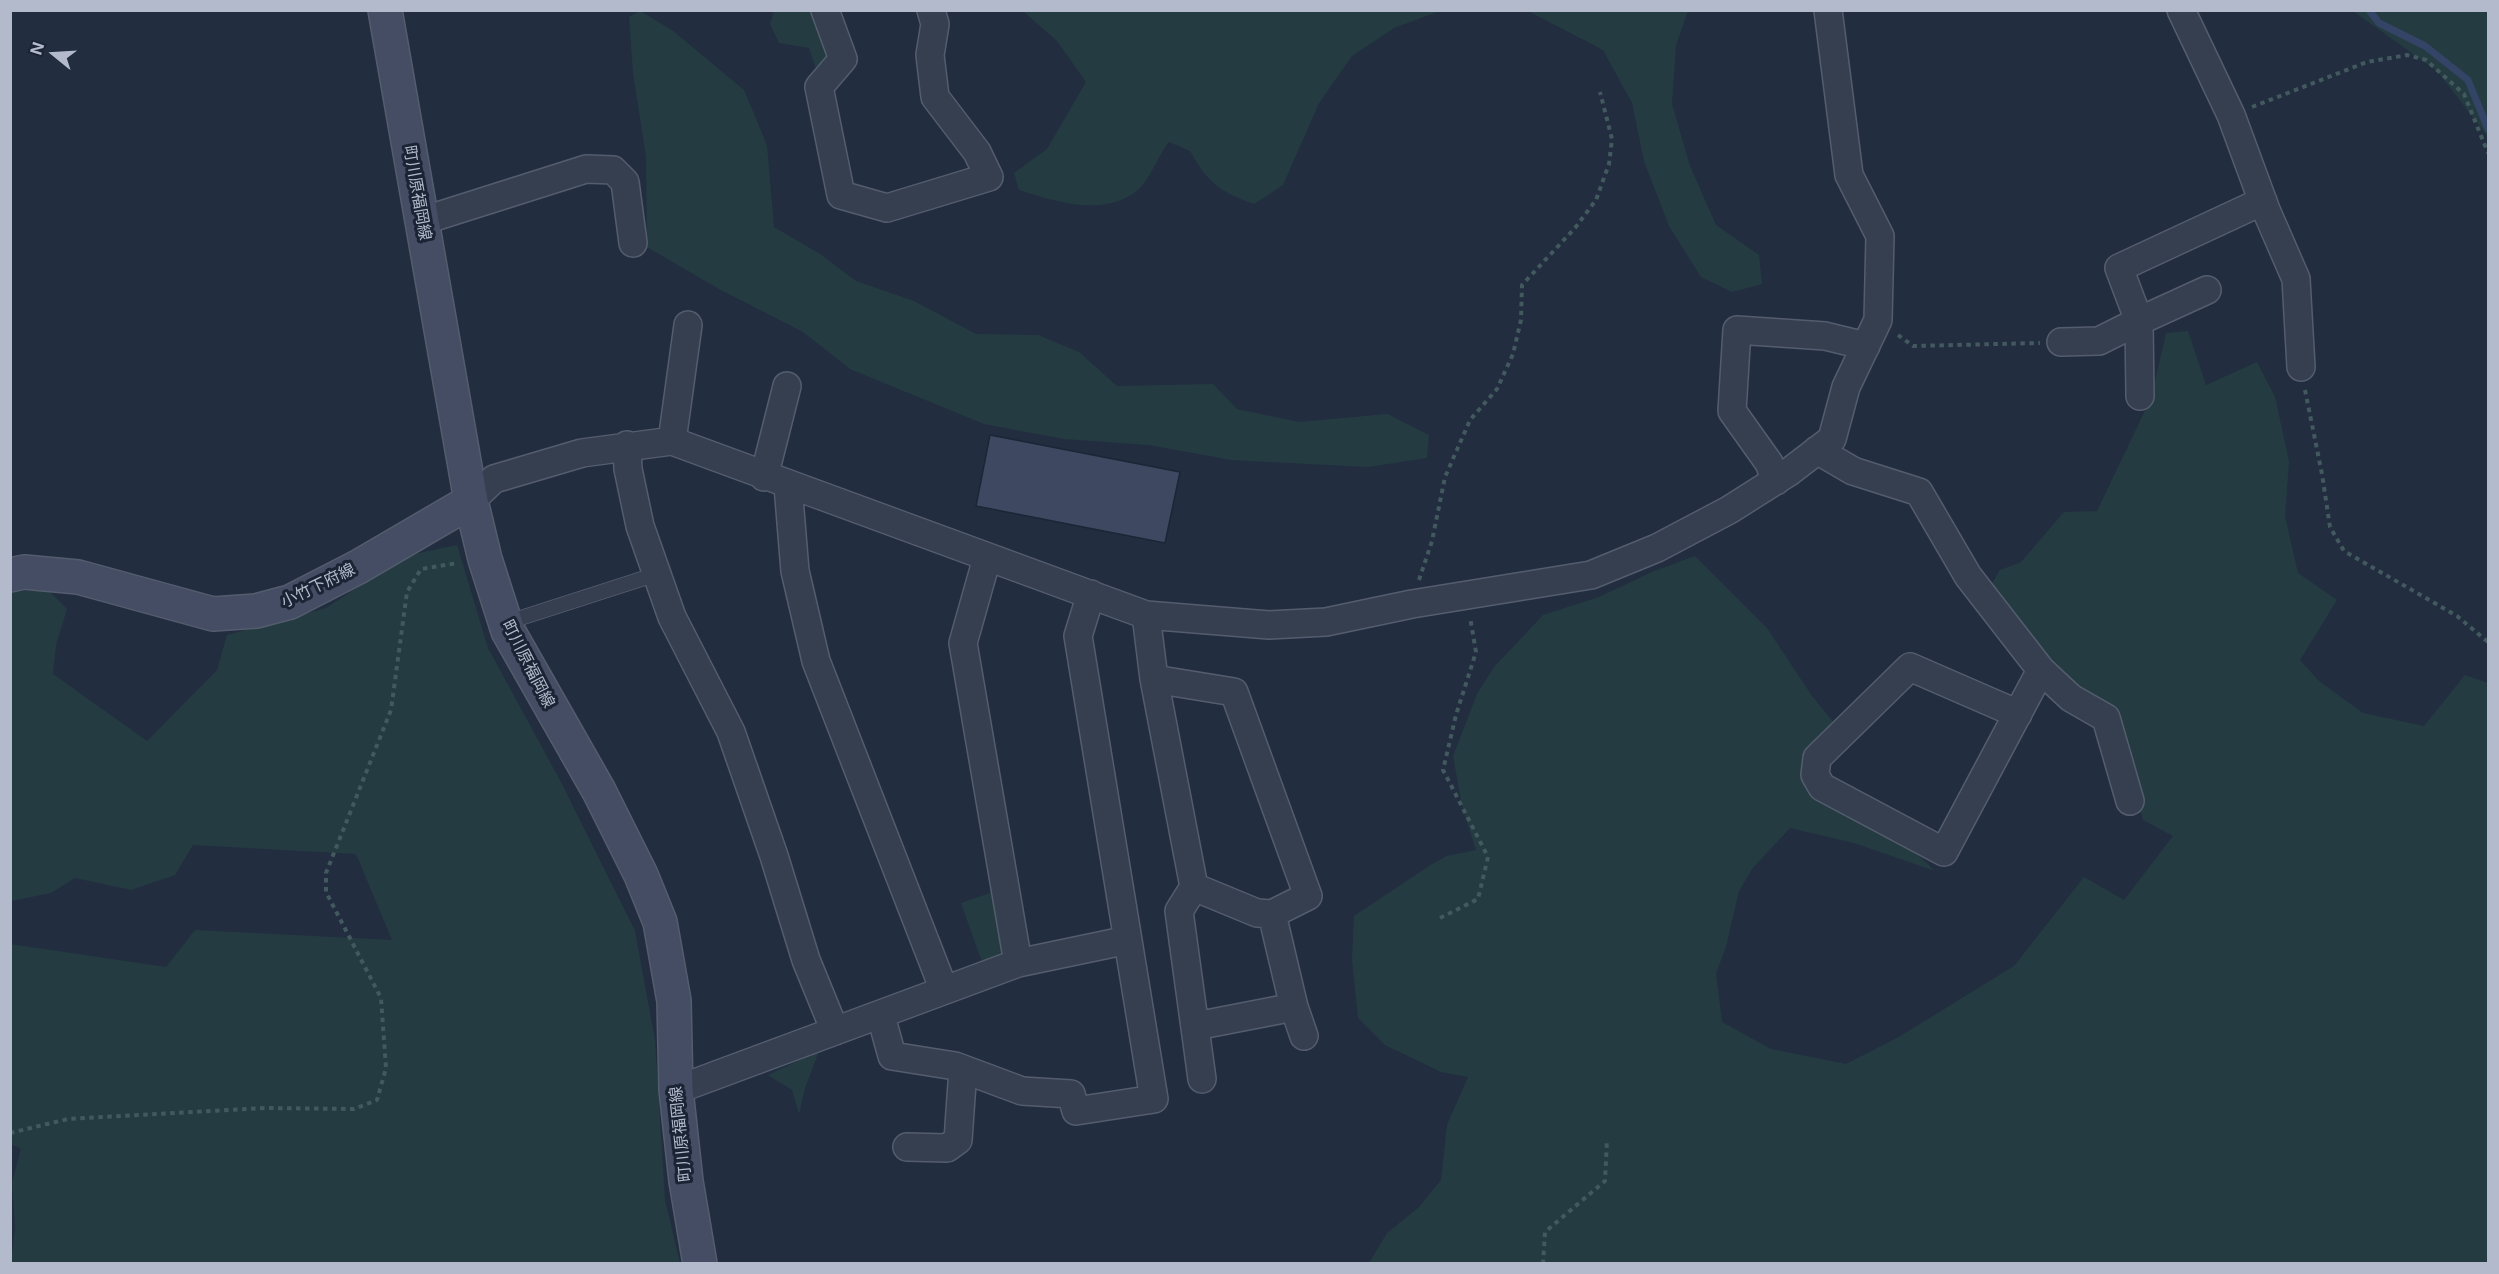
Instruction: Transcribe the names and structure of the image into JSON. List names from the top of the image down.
{
  "streets": {
    "main road": ["町川原福岡線", "小竹下府線"]
  },
  "crossings": [
    ["町川原福岡線", "小竹下府線"]
  ],
  "north": "left"
}
